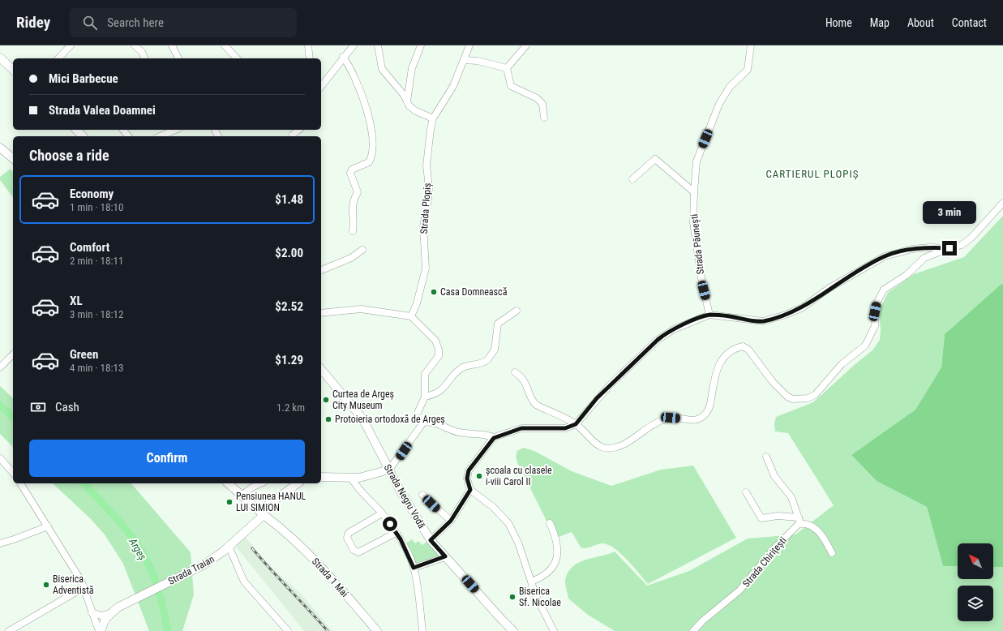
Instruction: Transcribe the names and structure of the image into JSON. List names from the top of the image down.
{
  "streets": {
    "main road": ["Strada Negru Vodă", "Strada Traian", "Strada 1 Mai"],
    "street": ["Strada Plopiș", "Strada Păunești", "Strada Chirițești"]
  },
  "crossings": [
    ["Strada Traian", "Strada 1 Mai"]
  ],
  "districts": ["CARTIERUL PLOPIȘ"],
  "water": ["Argeș"],
  "places": [
    "Casa Domnească",
    "Curtea de Argeș City Museum",
    "Protoieria ortodoxă de Argeș",
    "școala cu clasele i-viii Carol II",
    "Pensiunea HANUL LUI SIMION",
    "Biserica Adventistă",
    "Biserica Sf. Nicolae"
  ],
  "north": "top left",
  "page": {
    "header": "Ridey",
    "search": "Search here",
    "nav": [
      "Home",
      "Map",
      "About",
      "Contact"
    ],
    "banner": ["Mici Barbecue", "Strada Valea Doamnei"],
    "heading": "Choose a ride",
    "list": [
      {
        "name": "Economy",
        "note": "1 min · 18:10",
        "value": "$1.48"
      },
      {
        "name": "Comfort",
        "note": "2 min · 18:11",
        "value": "$2.00"
      },
      {
        "name": "XL",
        "note": "3 min · 18:12",
        "value": "$2.52"
      },
      {
        "name": "Green",
        "note": "4 min · 18:13",
        "value": "$1.29"
      }
    ],
    "bubble": "3 min",
    "pay": ["Cash", "1.2 km"],
    "buttons": "Confirm"
  }
}
